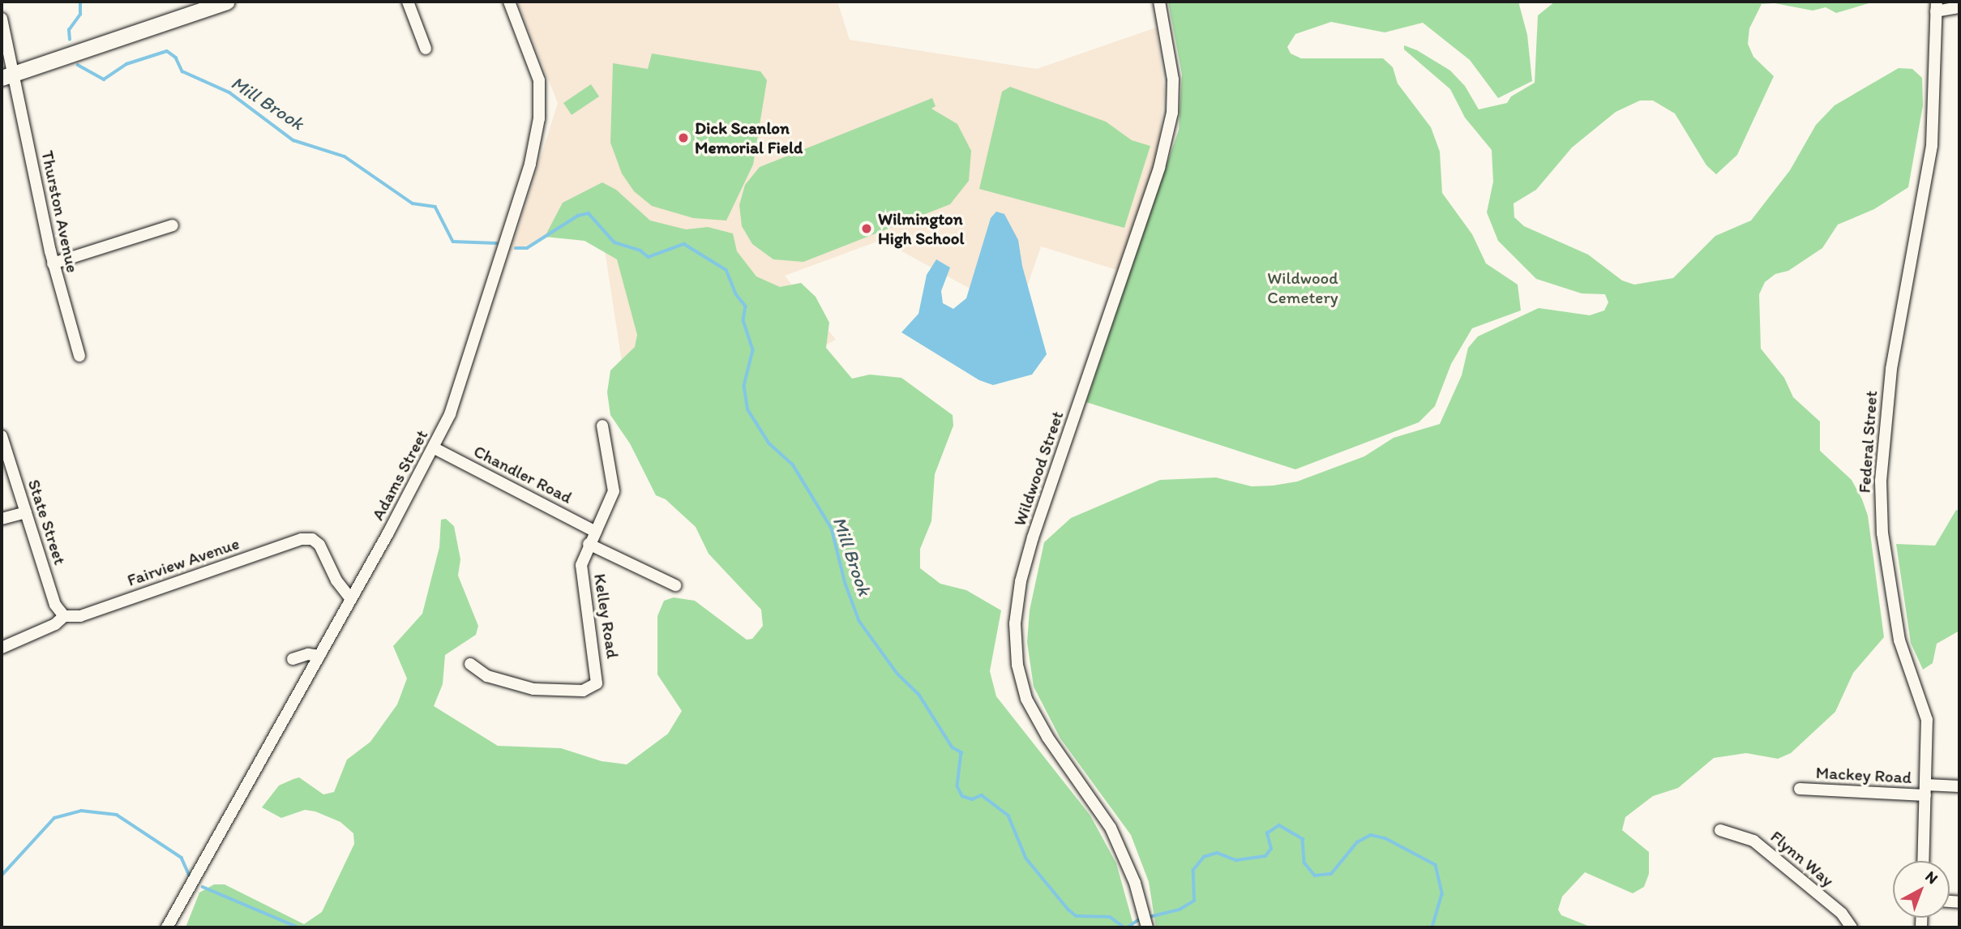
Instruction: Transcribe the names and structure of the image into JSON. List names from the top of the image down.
{
  "streets": {
    "street": [
      "Thurston Avenue",
      "Federal Street",
      "Wildwood Street",
      "Chandler Road",
      "Adams Street",
      "State Street",
      "Fairview Avenue",
      "Kelley Road",
      "Mackey Road",
      "Flynn Way"
    ]
  },
  "crossings": [
    ["Federal Street", "Mackey Road"],
    ["Chandler Road", "Adams Street"],
    ["Chandler Road", "Kelley Road"],
    ["Adams Street", "Fairview Avenue"],
    ["State Street", "Fairview Avenue"]
  ],
  "water": ["Mill Brook"],
  "parks": ["Wildwood Cemetery"],
  "places": ["Dick Scanlon Memorial Field", "Wilmington High School"],
  "north": "top right"
}
